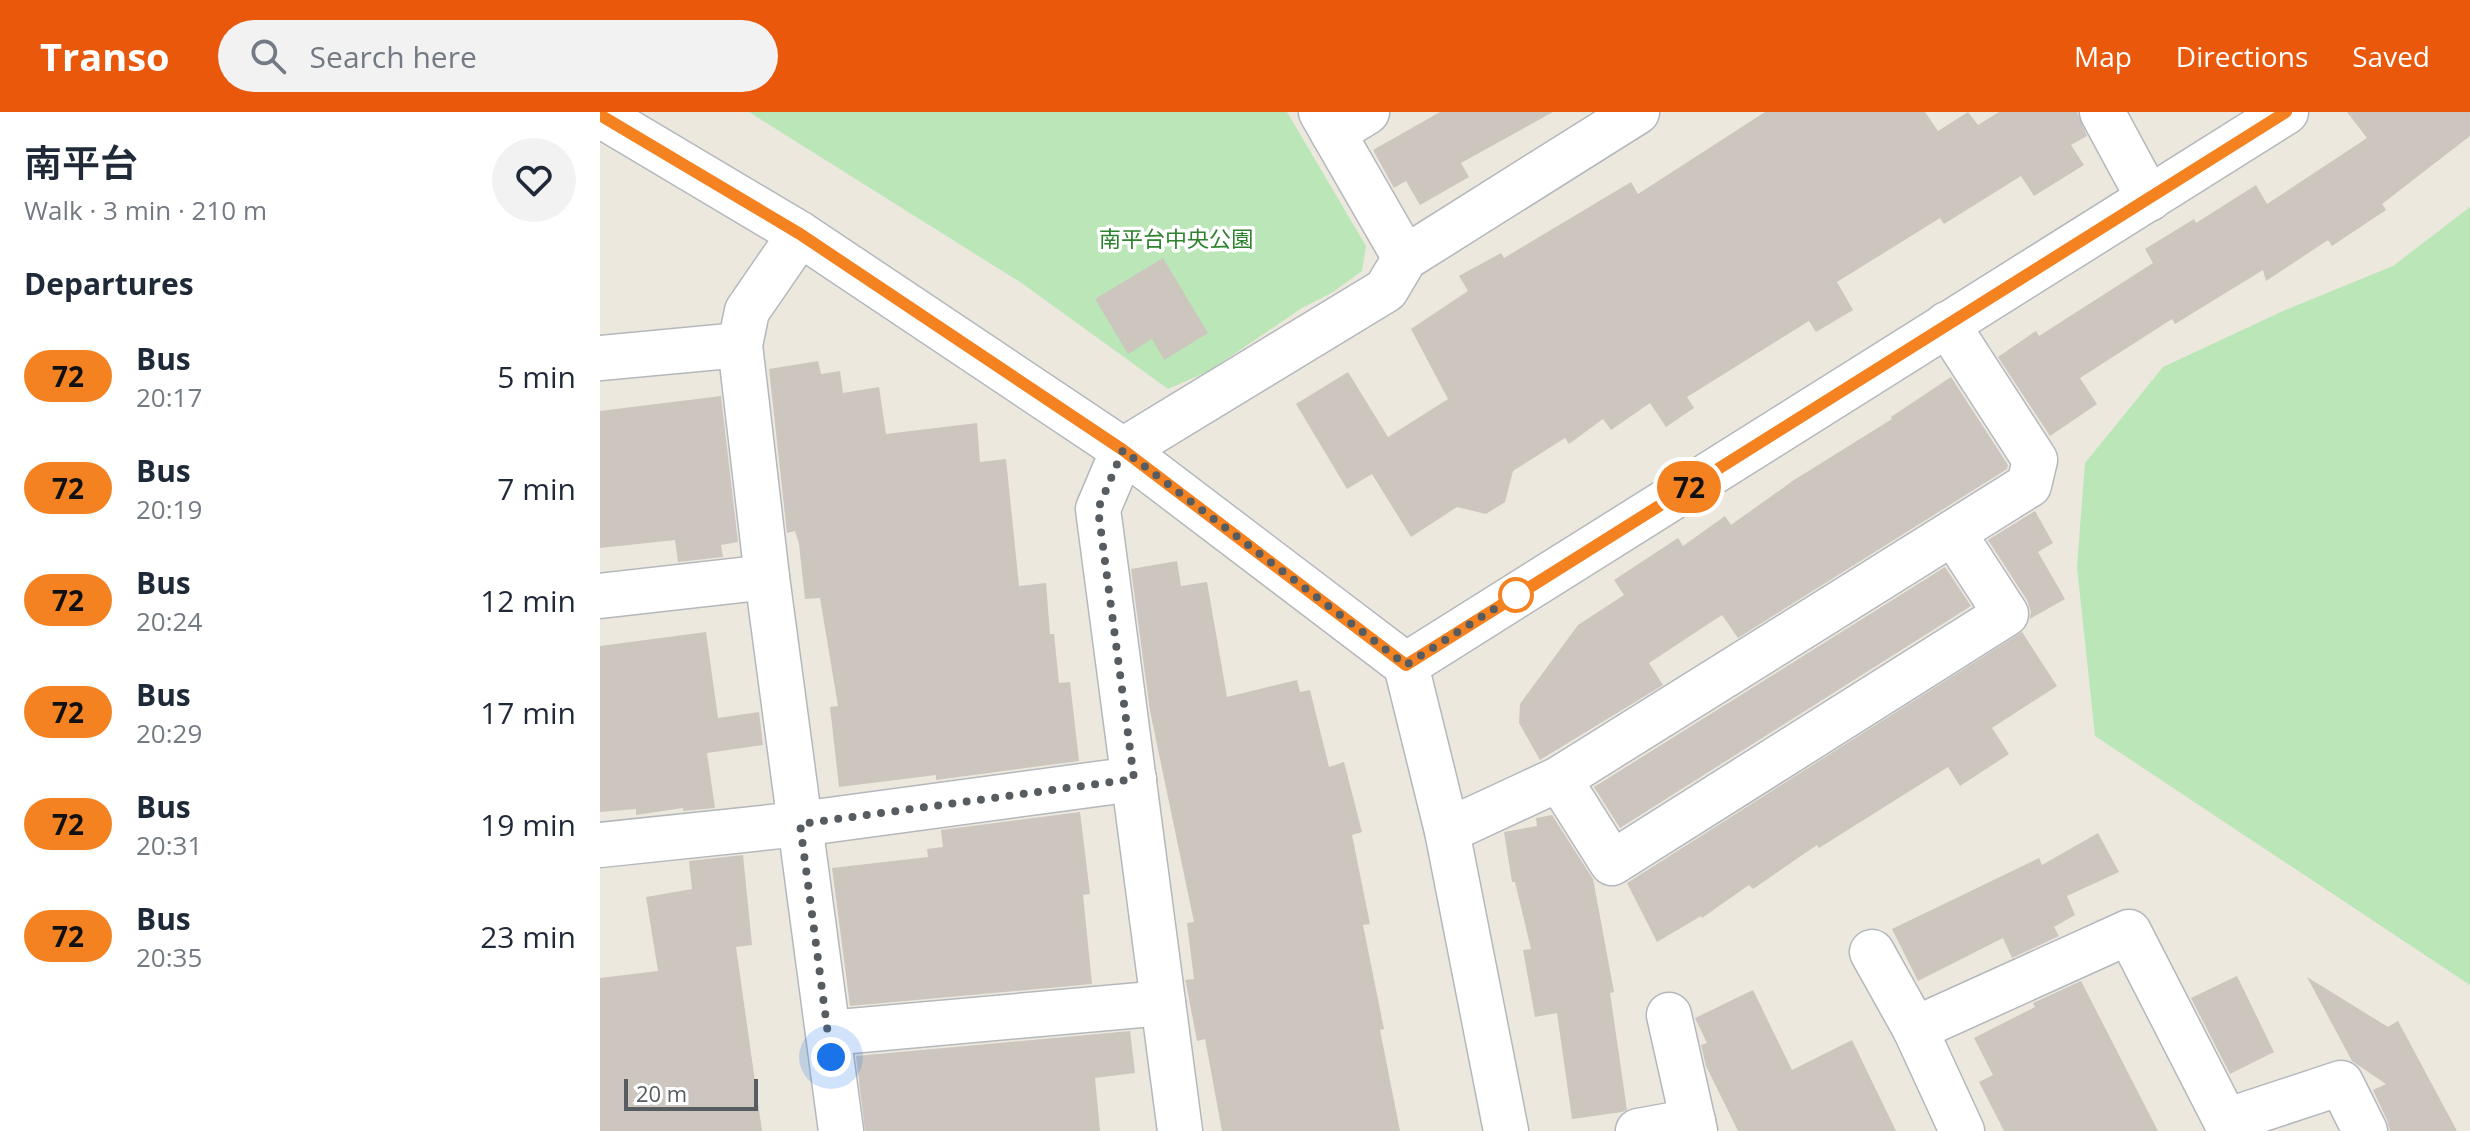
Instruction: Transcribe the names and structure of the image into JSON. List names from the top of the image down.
{
  "parks": ["南平台中央公園"],
  "lines": ["bus line 72"],
  "scale_bar": "20 m",
  "page": {
    "header": "Transo",
    "search": "Search here",
    "nav": ["Map", "Directions", "Saved"],
    "heading": [
      ["南平台", "Walk · 3 min · 210 m"],
      "Departures"
    ],
    "on_map": "72",
    "list": [
      {
        "mark": "72",
        "name": "Bus",
        "note": "20:17",
        "value": "5 min"
      },
      {
        "mark": "72",
        "name": "Bus",
        "note": "20:19",
        "value": "7 min"
      },
      {
        "mark": "72",
        "name": "Bus",
        "note": "20:24",
        "value": "12 min"
      },
      {
        "mark": "72",
        "name": "Bus",
        "note": "20:29",
        "value": "17 min"
      },
      {
        "mark": "72",
        "name": "Bus",
        "note": "20:31",
        "value": "19 min"
      },
      {
        "mark": "72",
        "name": "Bus",
        "note": "20:35",
        "value": "23 min"
      }
    ],
    "scale": "20 m"
  }
}
